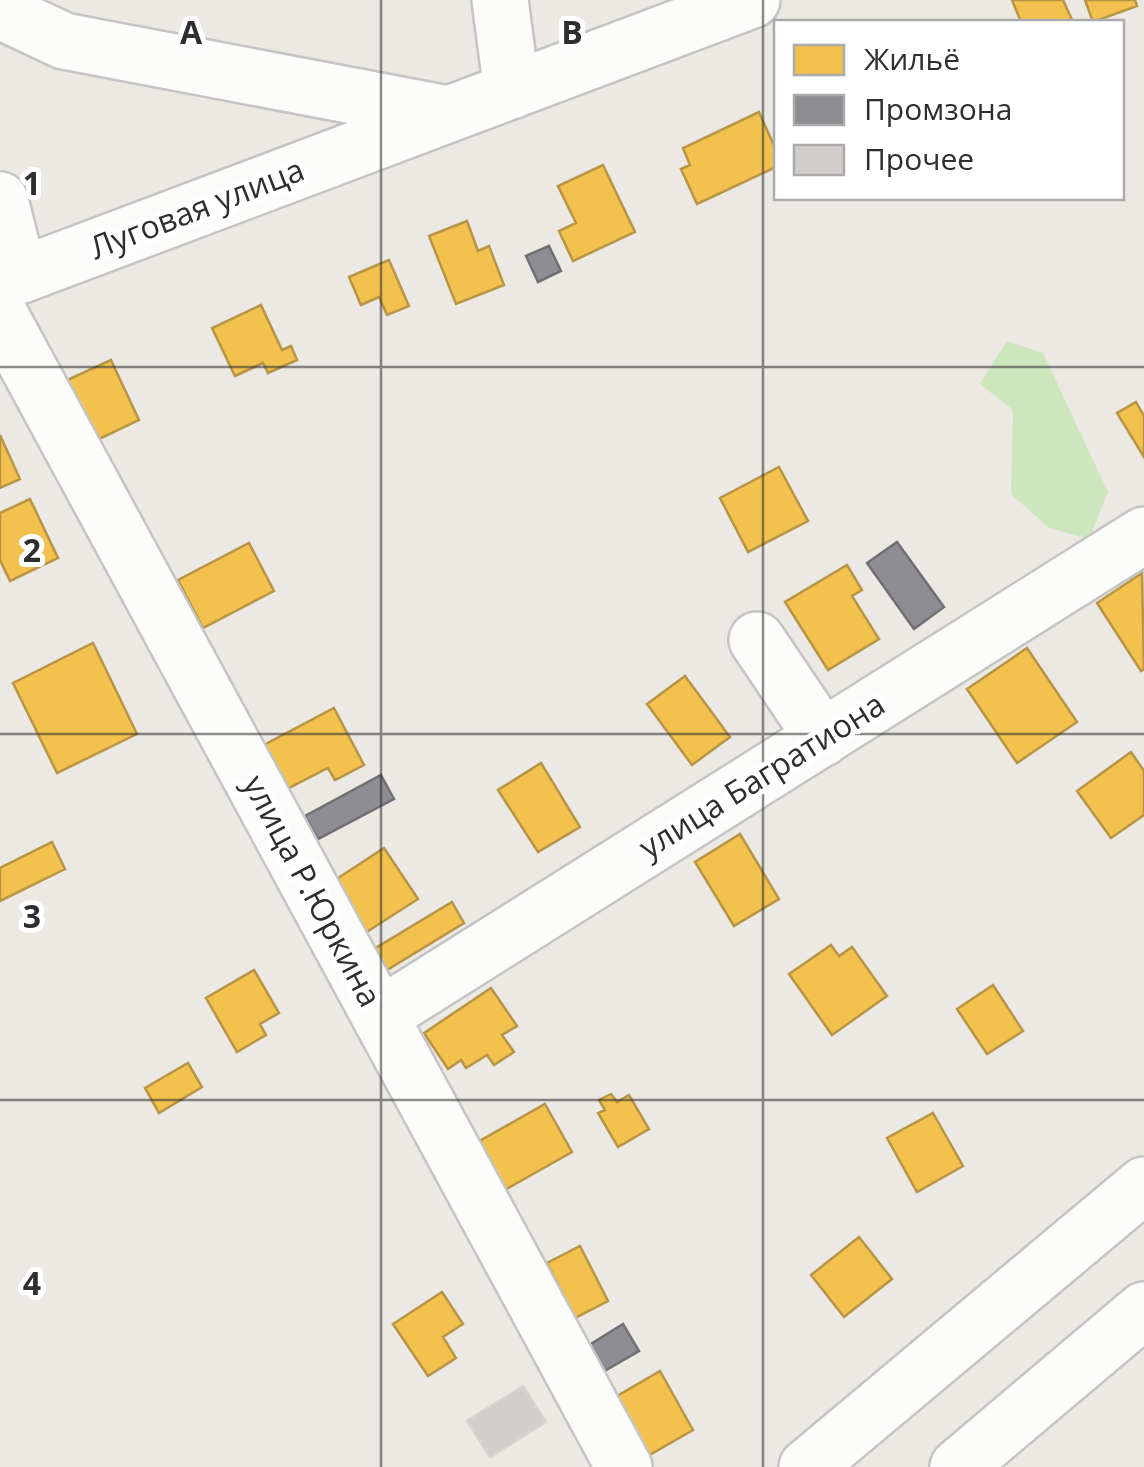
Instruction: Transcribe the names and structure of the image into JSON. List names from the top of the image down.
{
  "streets": {
    "street": ["Луговая улица", "улица Багратиона", "улица Р.Юркина"]
  },
  "crossings": [
    ["Луговая улица", "улица Р.Юркина"],
    ["улица Багратиона", "улица Р.Юркина"]
  ],
  "legend": ["Жильё", "Промзона", "Прочее"],
  "grid": {
    "columns": ["A", "B"],
    "rows": [
      "1",
      "2",
      "3",
      "4"
    ]
  }
}
